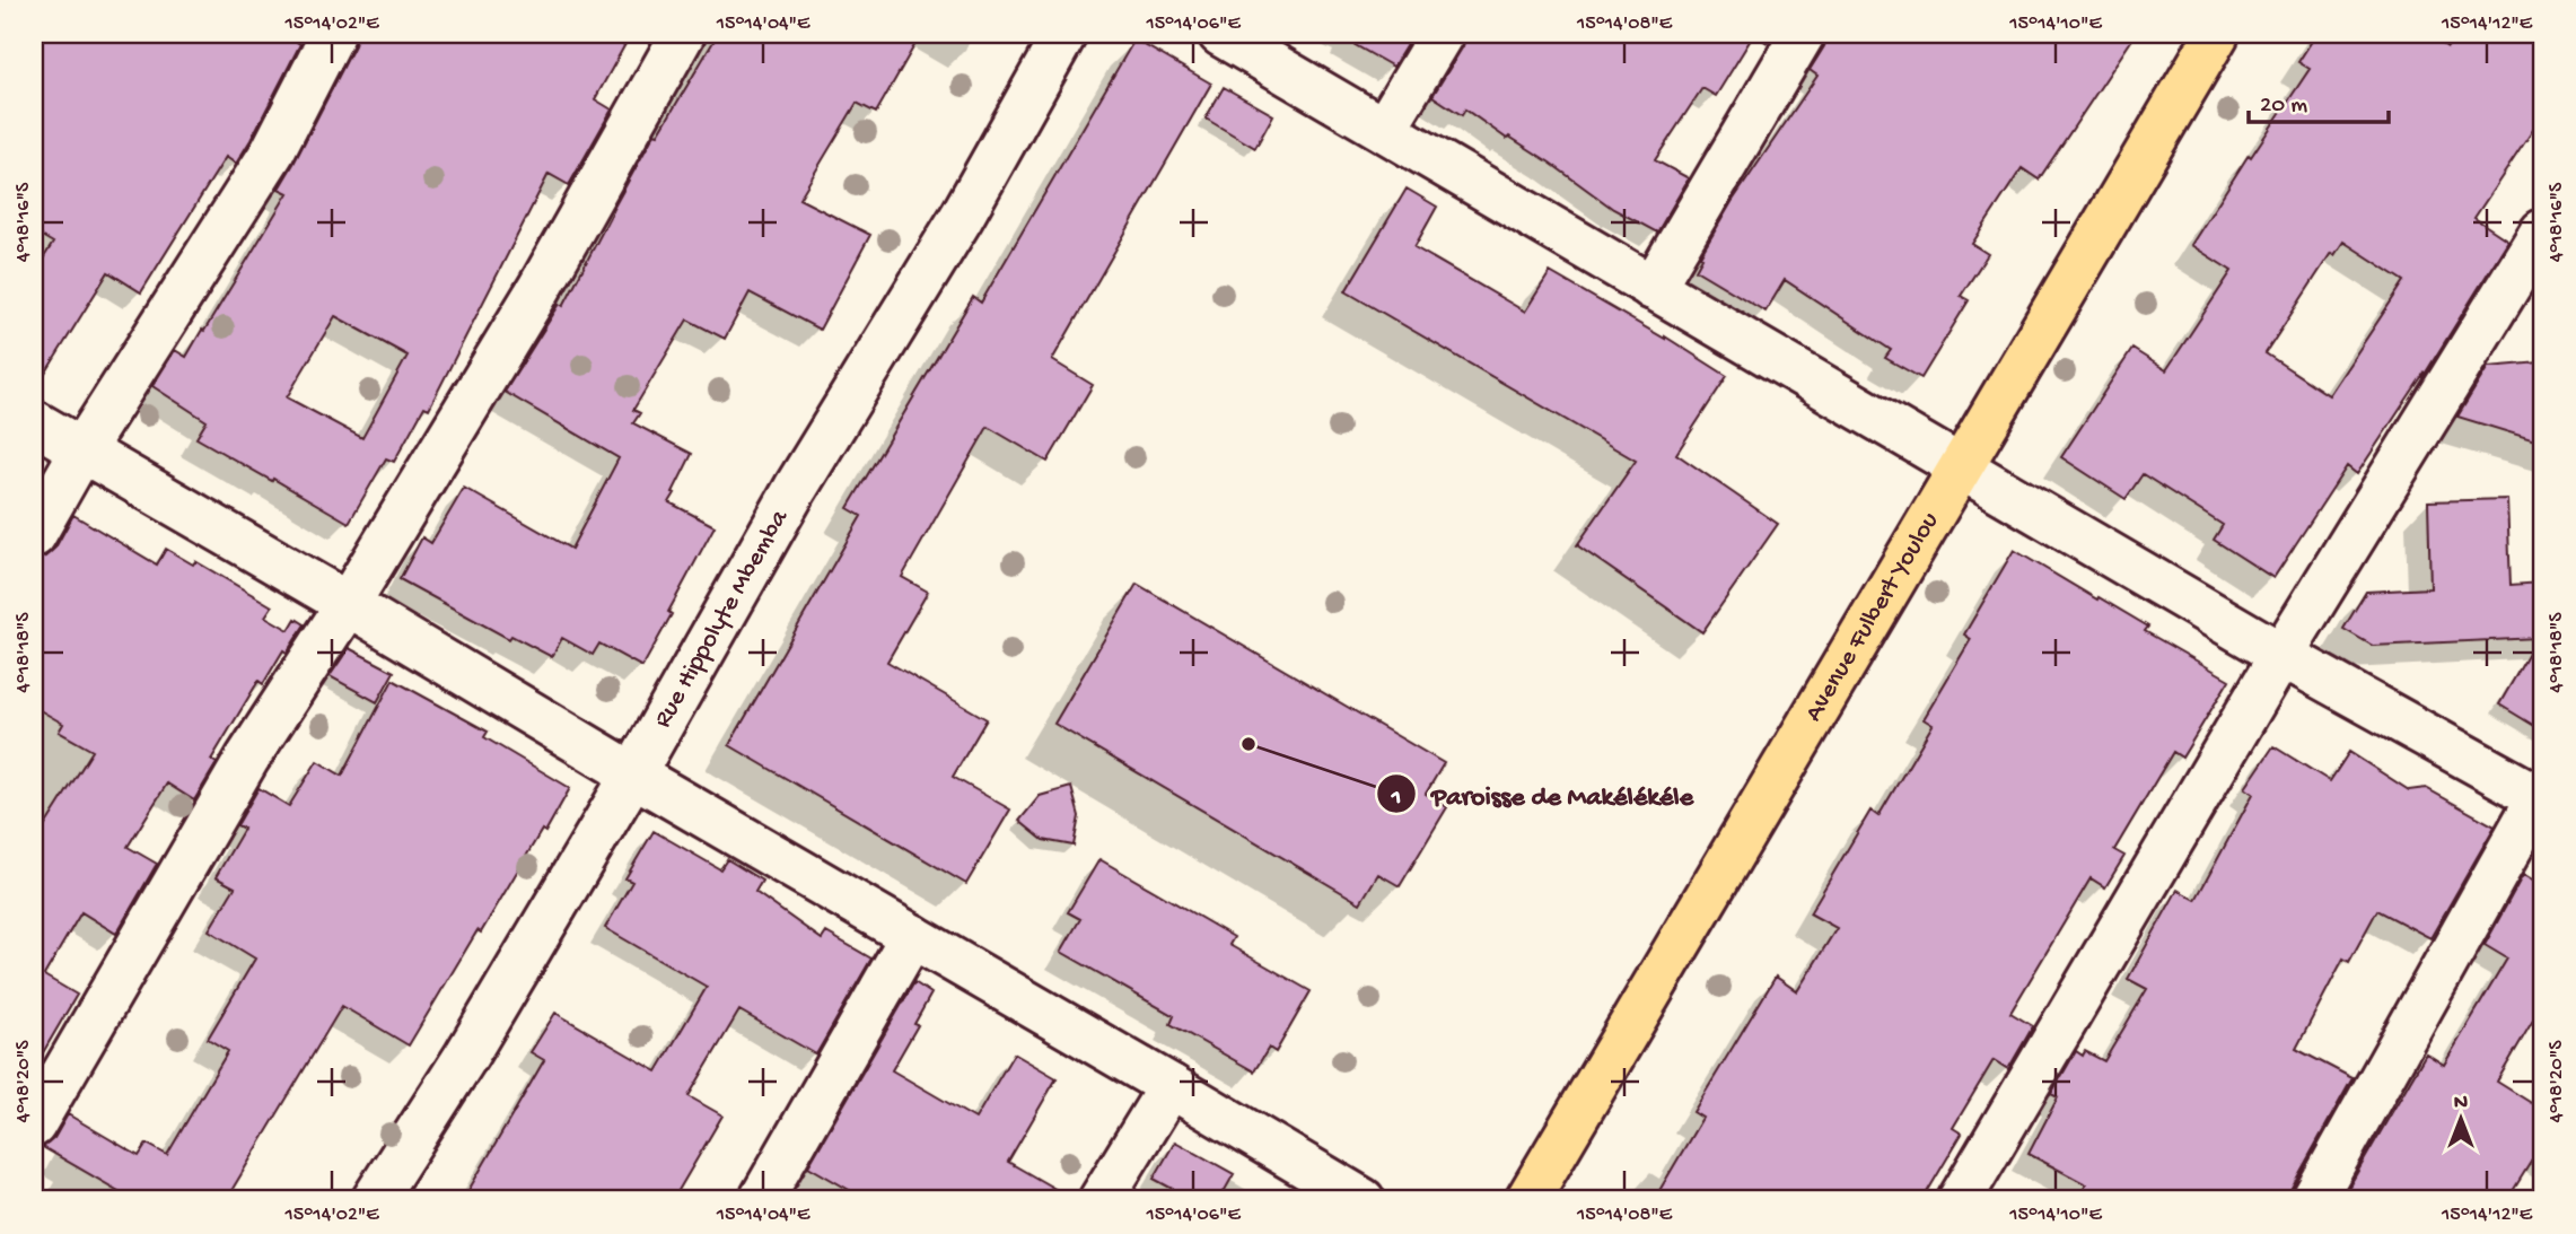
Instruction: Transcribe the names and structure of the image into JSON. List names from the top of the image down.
{
  "streets": {
    "main road": ["Avenue Fulbert Youlou"],
    "street": ["Rue Hippolyte Mbemba"]
  },
  "places": ["Paroisse de Makélékéle"],
  "scale_bar": "20 m",
  "north": "top",
  "coordinates": [
    "15°14'02\"E",
    "15°14'04\"E",
    "15°14'06\"E",
    "15°14'08\"E",
    "15°14'10\"E",
    "15°14'12\"E",
    "4°18'16\"S",
    "4°18'18\"S",
    "4°18'20\"S"
  ]
}
